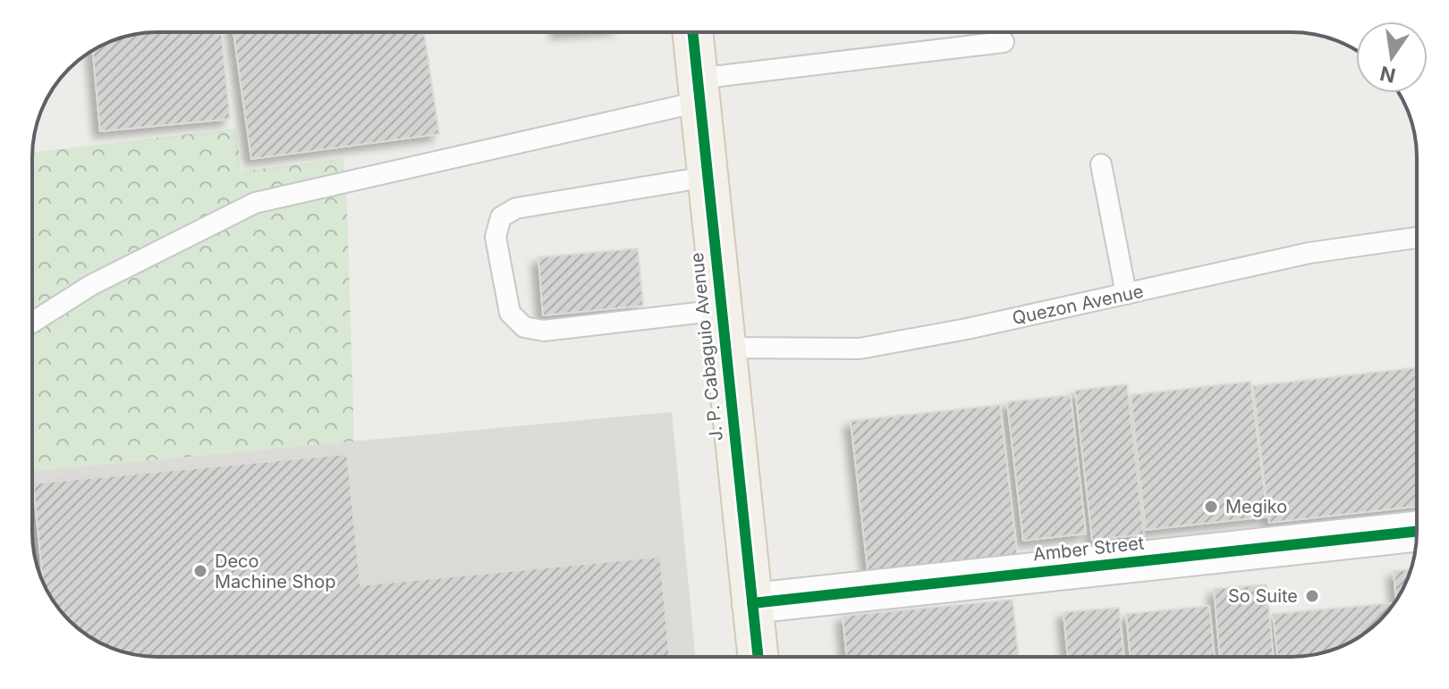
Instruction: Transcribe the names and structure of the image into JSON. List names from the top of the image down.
{
  "streets": {
    "main road": ["J. P. Cabaguio Avenue"],
    "street": ["Amber Street"],
    "lane": ["Quezon Avenue"]
  },
  "crossings": [
    ["Quezon Avenue", "J. P. Cabaguio Avenue"],
    ["J. P. Cabaguio Avenue", "Amber Street"]
  ],
  "places": ["Megiko", "Deco Machine Shop", "So Suite"],
  "north": "bottom"
}
